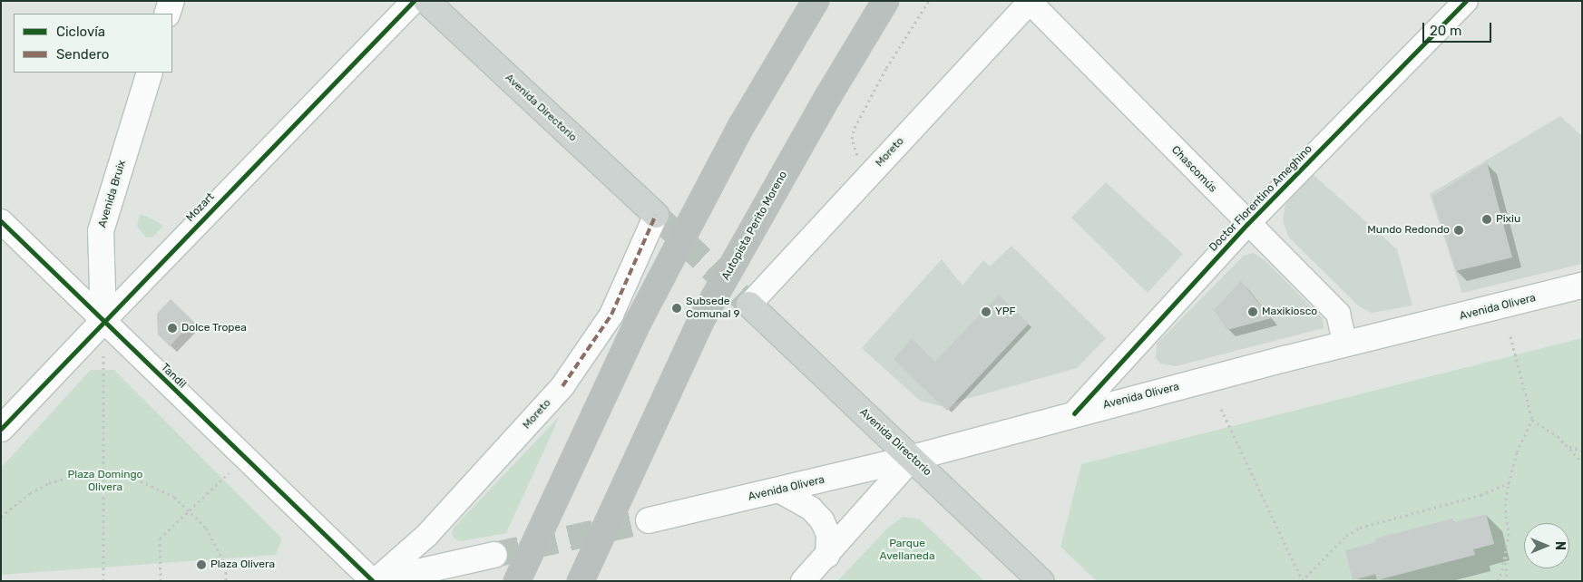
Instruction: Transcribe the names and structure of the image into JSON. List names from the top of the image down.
{
  "streets": {
    "highway": ["Autopista Perito Moreno"],
    "main road": [
      "Avenida Directorio",
      "Avenida Bruix",
      "Mozart",
      "Avenida Olivera"
    ],
    "street": [
      "Moreto",
      "Chascomús",
      "Doctor Florentino Ameghino",
      "Tandil"
    ]
  },
  "crossings": [
    ["Avenida Directorio", "Moreto"],
    ["Avenida Directorio", "Avenida Olivera"],
    ["Moreto", "Chascomús"],
    ["Moreto", "Tandil"],
    ["Chascomús", "Doctor Florentino Ameghino"],
    ["Chascomús", "Avenida Olivera"],
    ["Avenida Bruix", "Mozart"],
    ["Avenida Bruix", "Tandil"],
    ["Doctor Florentino Ameghino", "Avenida Olivera"],
    ["Mozart", "Tandil"]
  ],
  "parks": ["Plaza Domingo Olivera", "Parque Avellaneda"],
  "places": [
    "Pixiu",
    "Mundo Redondo",
    "Subsede Comunal 9",
    "YPF",
    "Maxikiosco",
    "Dolce Tropea",
    "Plaza Olivera"
  ],
  "legend": ["Ciclovía", "Sendero"],
  "scale_bar": "20 m",
  "north": "right"
}
